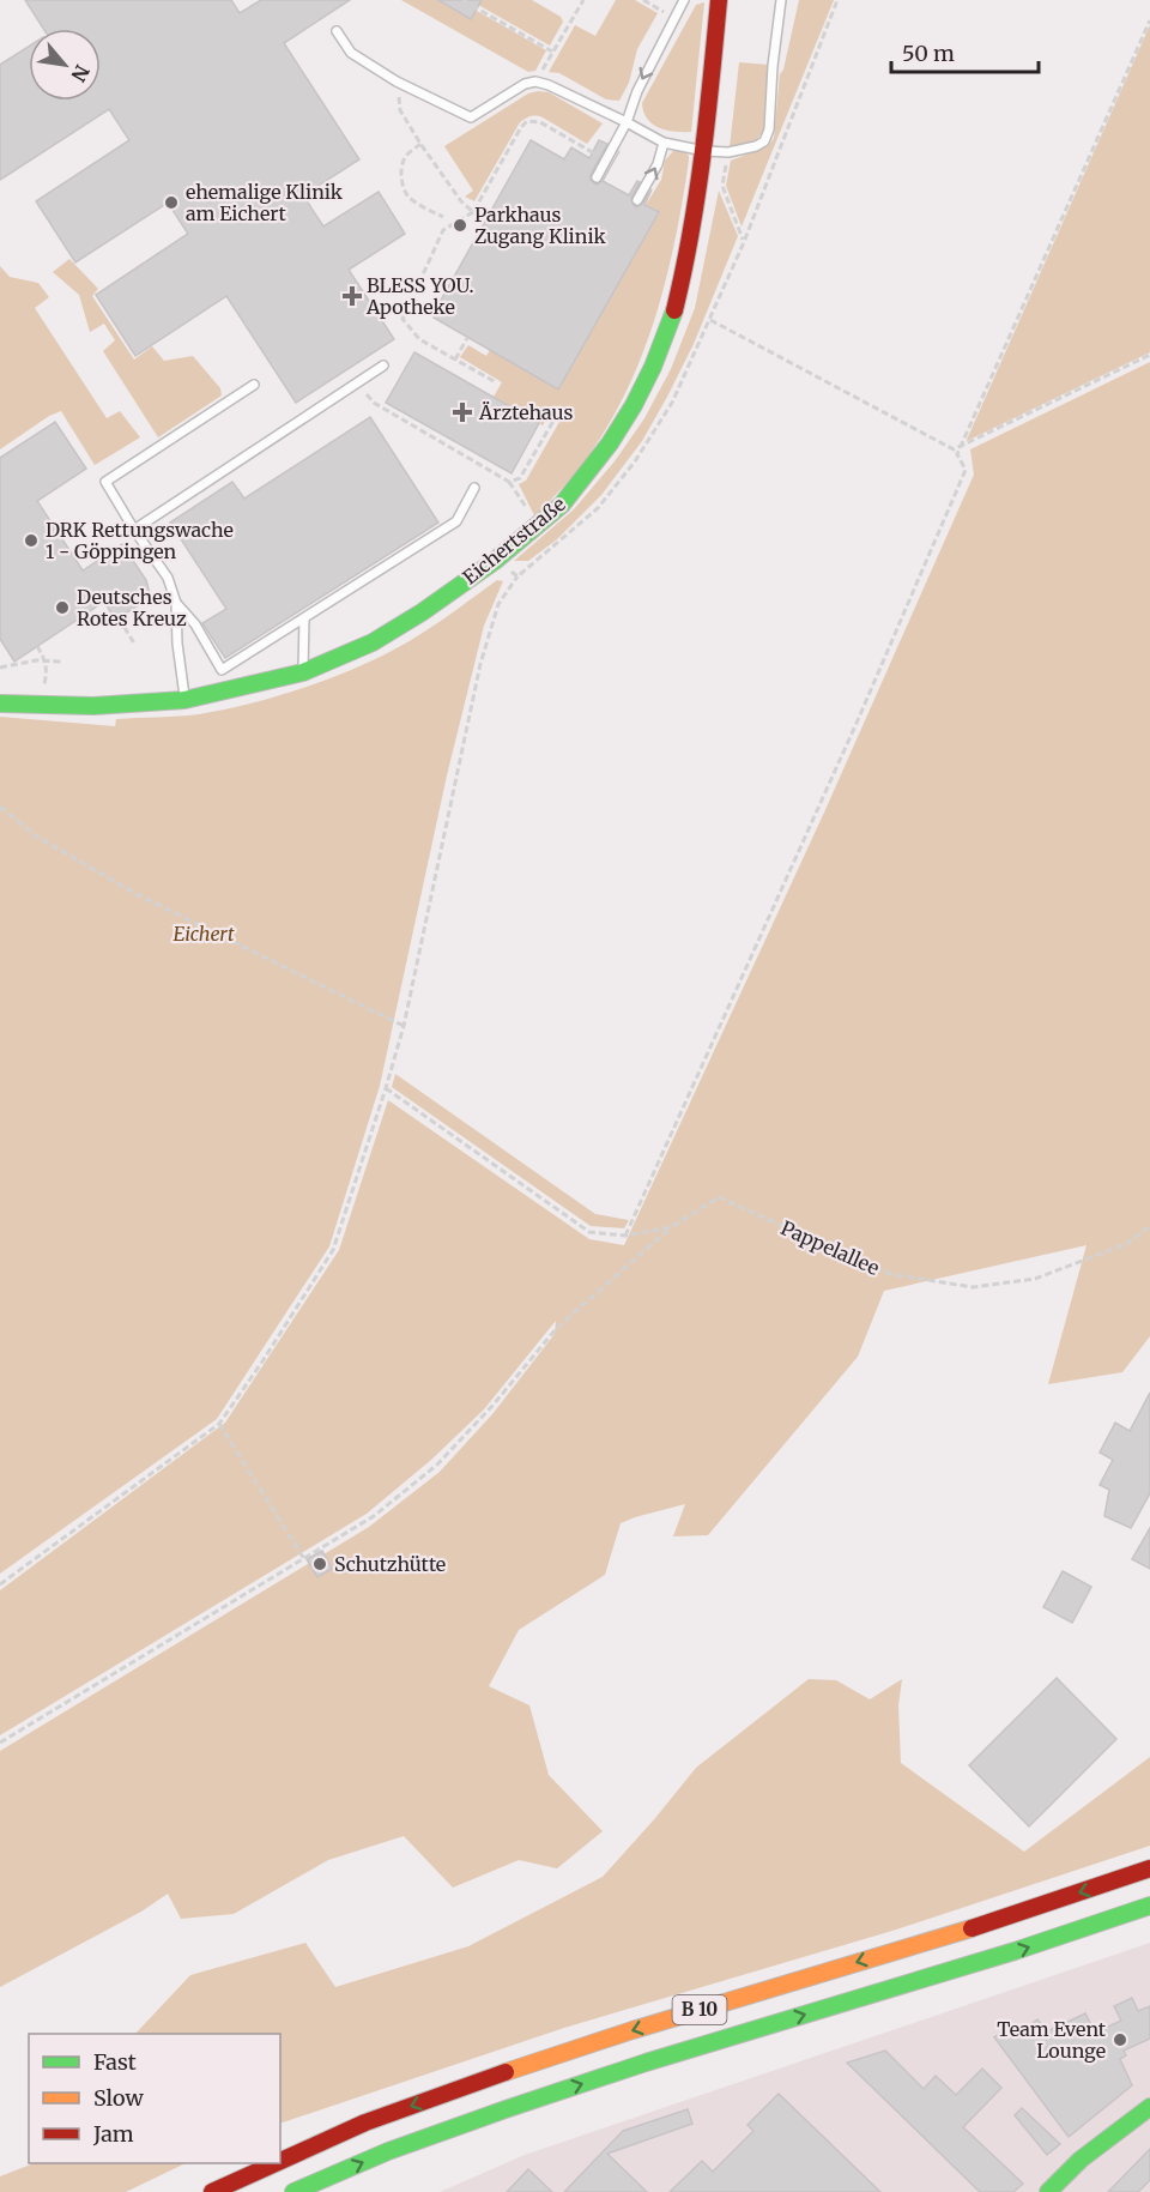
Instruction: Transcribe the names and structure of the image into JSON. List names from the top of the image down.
{
  "streets": {
    "main road": ["Eichertstraße", "B 10"],
    "path": ["Pappelallee"]
  },
  "parks": ["Eichert"],
  "places": {
    "other": [
      "ehemalige Klinik am Eichert",
      "Parkhaus Zugang Klinik",
      "DRK Rettungswache 1 - Göppingen",
      "Deutsches Rotes Kreuz",
      "Schutzhütte",
      "Team Event Lounge"
    ],
    "health": ["BLESS YOU. Apotheke", "Ärztehaus"]
  },
  "legend": ["Fast", "Slow", "Jam"],
  "scale_bar": "50 m",
  "north": "bottom right"
}
